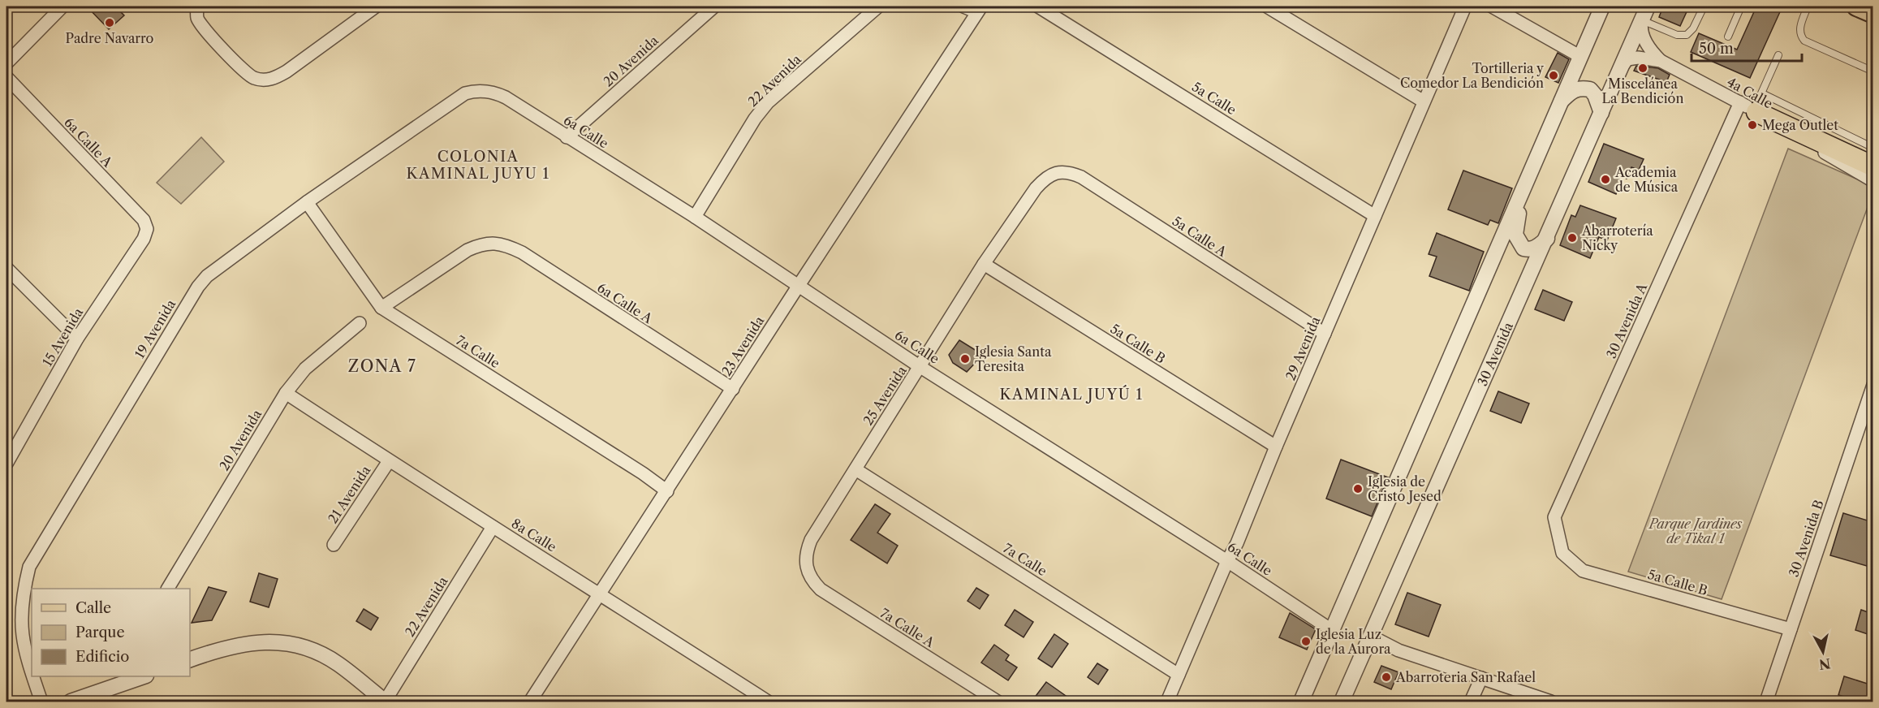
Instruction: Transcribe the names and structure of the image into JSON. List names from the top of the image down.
{
  "streets": {
    "street": [
      "20 Avenida",
      "22 Avenida",
      "4a Calle",
      "5a Calle",
      "6a Calle",
      "6a Calle A",
      "5a Calle A",
      "30 Avenida A",
      "19 Avenida",
      "15 Avenida",
      "5a Calle B",
      "23 Avenida",
      "29 Avenida",
      "7a Calle",
      "30 Avenida",
      "25 Avenida",
      "21 Avenida",
      "8a Calle",
      "30 Avenida B",
      "7a Calle A"
    ]
  },
  "crossings": [
    ["20 Avenida", "6a Calle"],
    ["20 Avenida", "8a Calle"],
    ["22 Avenida", "6a Calle"],
    ["22 Avenida", "8a Calle"],
    ["4a Calle", "30 Avenida A"],
    ["4a Calle", "30 Avenida"],
    ["5a Calle", "29 Avenida"],
    ["6a Calle", "19 Avenida"],
    ["6a Calle", "23 Avenida"],
    ["6a Calle", "29 Avenida"],
    ["6a Calle", "25 Avenida"],
    ["6a Calle A", "15 Avenida"],
    ["6a Calle A", "23 Avenida"],
    ["6a Calle A", "7a Calle"],
    ["5a Calle A", "29 Avenida"],
    ["5a Calle A", "25 Avenida"],
    ["30 Avenida A", "5a Calle B"],
    ["19 Avenida", "7a Calle"],
    ["5a Calle B", "29 Avenida"],
    ["5a Calle B", "25 Avenida"],
    ["5a Calle B", "30 Avenida B"],
    ["23 Avenida", "7a Calle"],
    ["23 Avenida", "8a Calle"],
    ["29 Avenida", "7a Calle"],
    ["7a Calle", "25 Avenida"],
    ["25 Avenida", "7a Calle A"],
    ["21 Avenida", "8a Calle"]
  ],
  "districts": ["COLONIA KAMINAL JUYU 1", "ZONA 7", "KAMINAL JUYÚ 1"],
  "parks": ["Parque Jardines de Tikal 1"],
  "places": [
    "Padre Navarro",
    "Miscelánea La Bendición",
    "Tortilleria y Comedor La Bendición",
    "Mega Outlet",
    "Academia de Música",
    "Abarrotería Nicky",
    "Iglesia Santa Teresita",
    "Iglesia de Cristo Jesed",
    "Iglesia Luz de la Aurora",
    "Abarroteria San Rafael"
  ],
  "legend": ["Calle", "Parque", "Edificio"],
  "scale_bar": "50 m",
  "north": "bottom"
}
